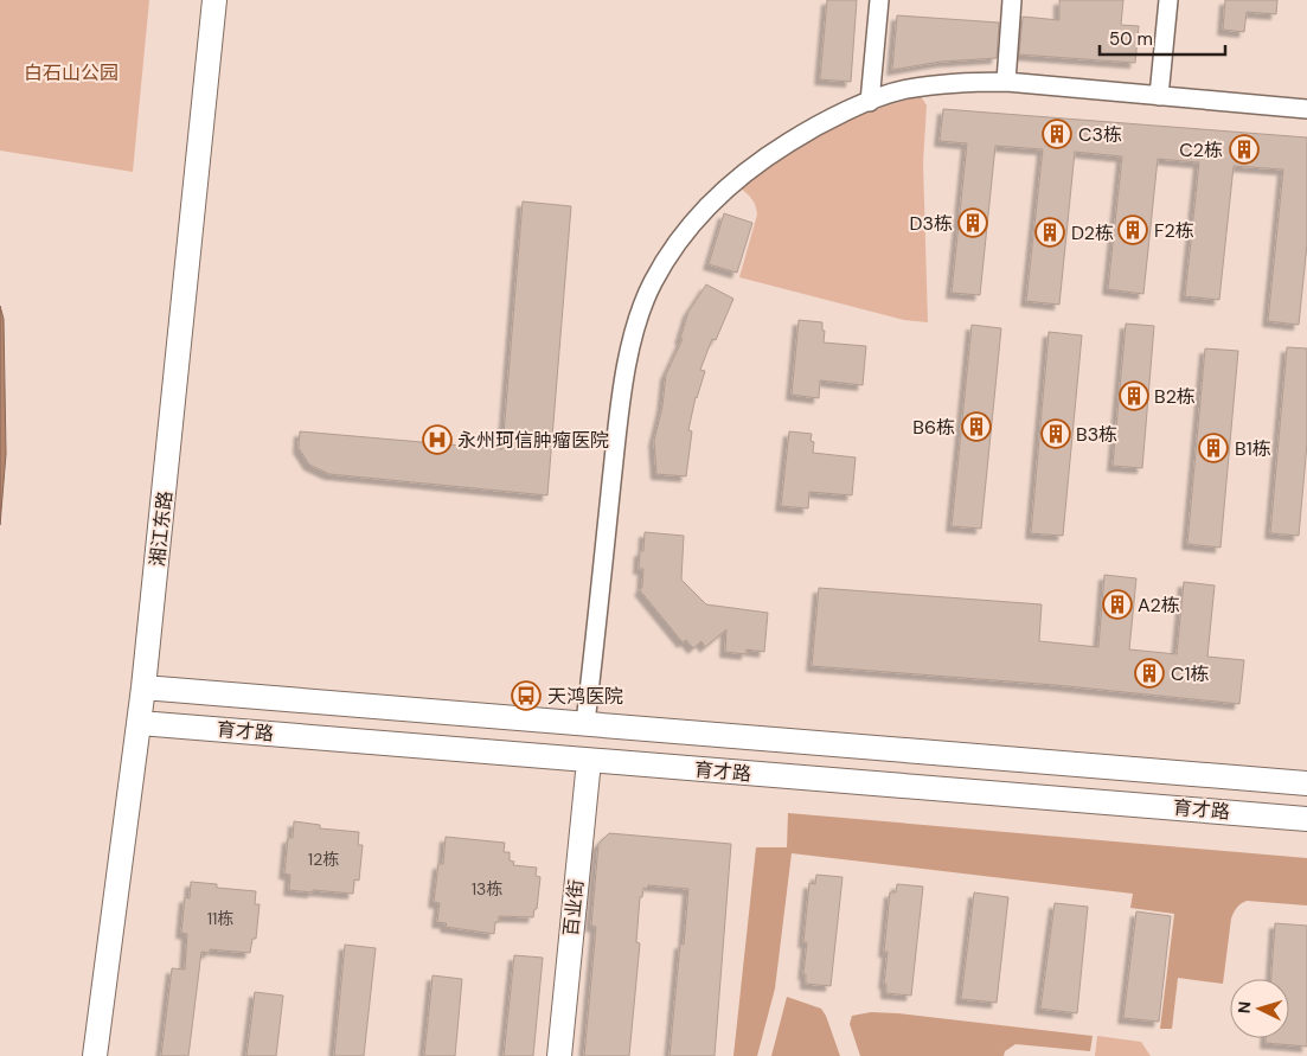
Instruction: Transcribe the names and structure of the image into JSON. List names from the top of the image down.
{
  "streets": {
    "main road": ["湘江东路", "育才路", "百业街"]
  },
  "crossings": [
    ["湘江东路", "育才路"],
    ["育才路", "百业街"]
  ],
  "parks": ["白石山公园"],
  "places": {
    "building": [
      "C3栋",
      "C2栋",
      "D3栋",
      "F2栋",
      "D2栋",
      "B2栋",
      "B6栋",
      "B3栋",
      "B1栋",
      "A2栋",
      "C1栋"
    ],
    "hospital": ["永州珂信肿瘤医院"],
    "bus stop": ["天鸿医院"]
  },
  "house_numbers": ["12栋", "13栋", "11栋"],
  "scale_bar": "50 m",
  "north": "left"
}
